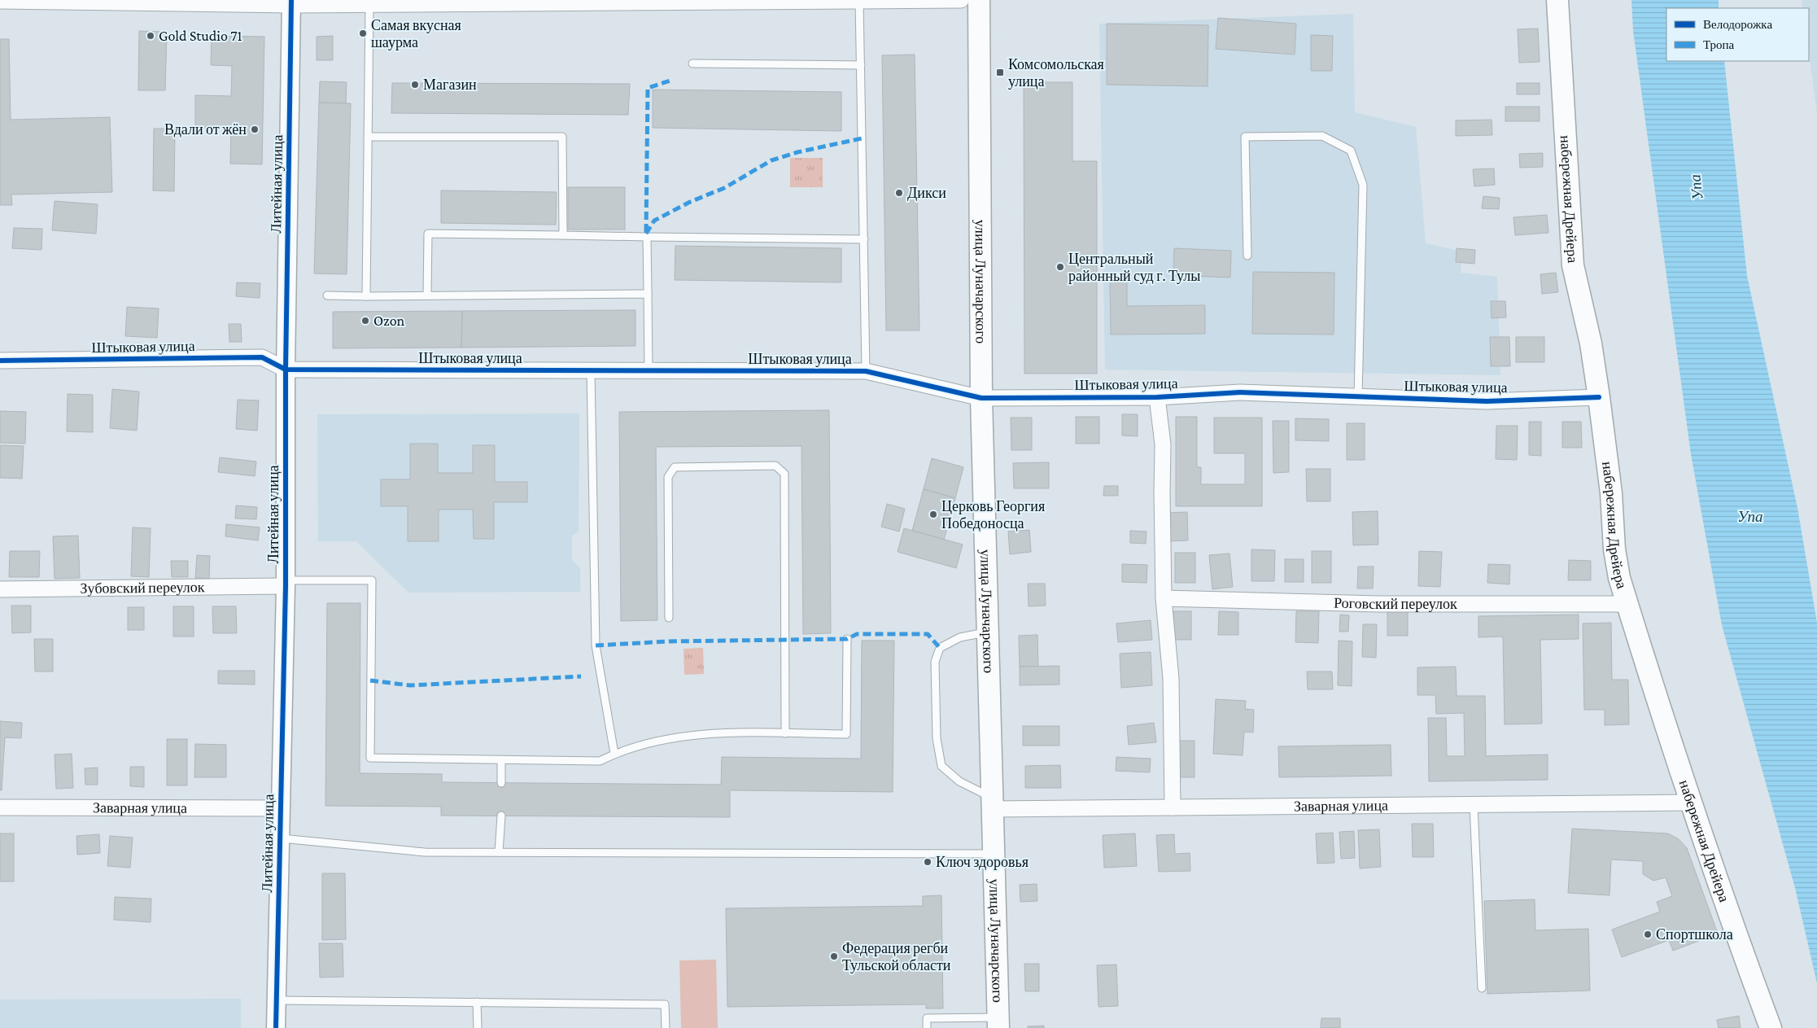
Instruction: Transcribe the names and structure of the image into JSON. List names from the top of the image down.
{
  "streets": {
    "main road": ["набережная Дрейера", "улица Луначарского"],
    "street": [
      "Литейная улица",
      "Штыковая улица",
      "Зубовский переулок",
      "Роговский переулок",
      "Заварная улица"
    ]
  },
  "crossings": [
    ["Литейная улица", "Штыковая улица"],
    ["Литейная улица", "Зубовский переулок"],
    ["Литейная улица", "Заварная улица"],
    ["набережная Дрейера", "Штыковая улица"],
    ["набережная Дрейера", "Роговский переулок"],
    ["набережная Дрейера", "Заварная улица"],
    ["улица Луначарского", "Штыковая улица"],
    ["улица Луначарского", "Заварная улица"]
  ],
  "water": ["Упа"],
  "places": {
    "other": [
      "Самая вкусная шаурма",
      "Gold Studio 71",
      "Магазин",
      "Вдали от жён",
      "Дикси",
      "Центральный районный суд г. Тулы",
      "Ozon",
      "Церковь Георгия Победоносца",
      "Ключ здоровья",
      "Спортшкола",
      "Федерация регби Тульской области"
    ],
    "transit": ["Комсомольская улица"]
  },
  "legend": ["Велодорожка", "Тропа"]
}
